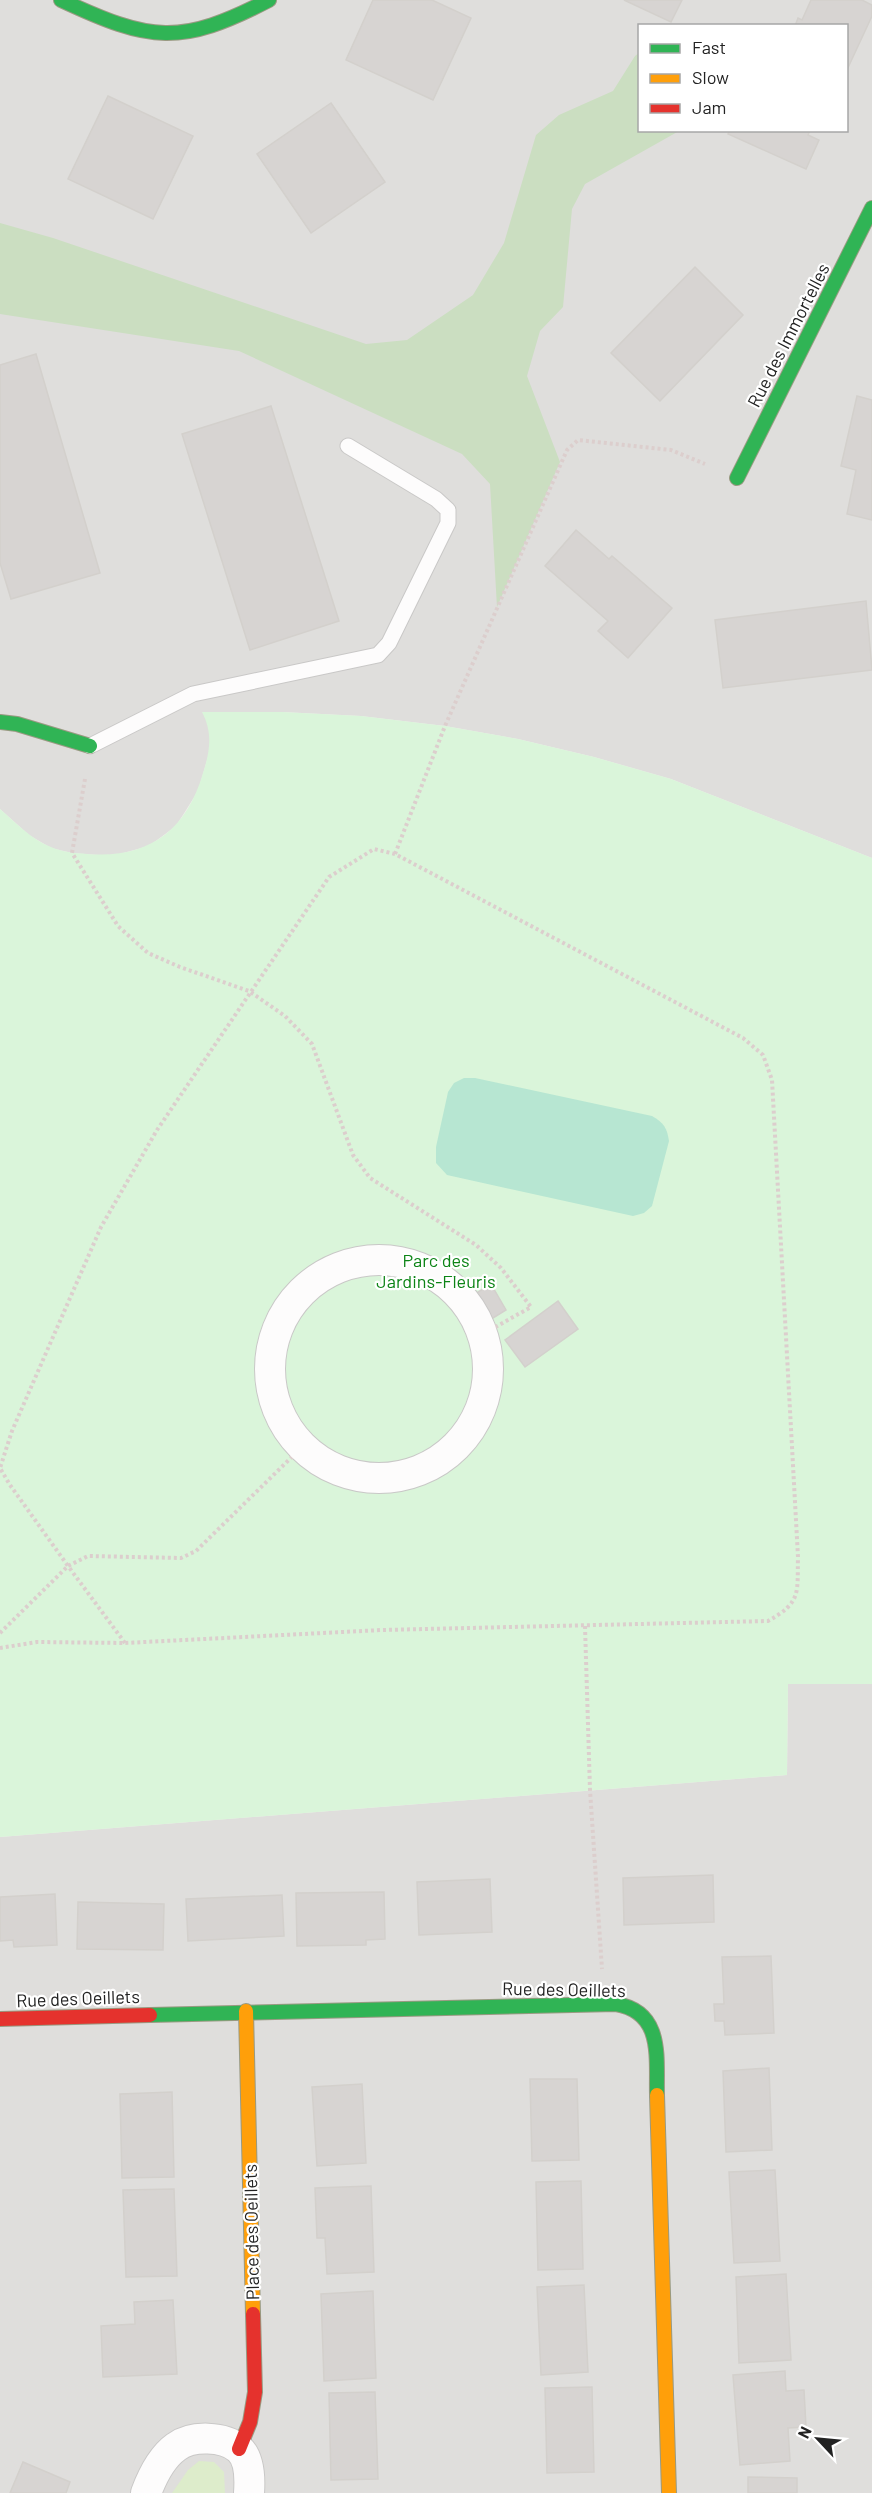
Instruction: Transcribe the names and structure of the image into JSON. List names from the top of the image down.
{
  "streets": {
    "street": ["Rue des Immortelles", "Rue des Oeillets", "Place des Oeillets"]
  },
  "crossings": [
    ["Rue des Oeillets", "Place des Oeillets"]
  ],
  "parks": ["Parc des Jardins-Fleuris"],
  "legend": ["Fast", "Slow", "Jam"],
  "north": "top left"
}
